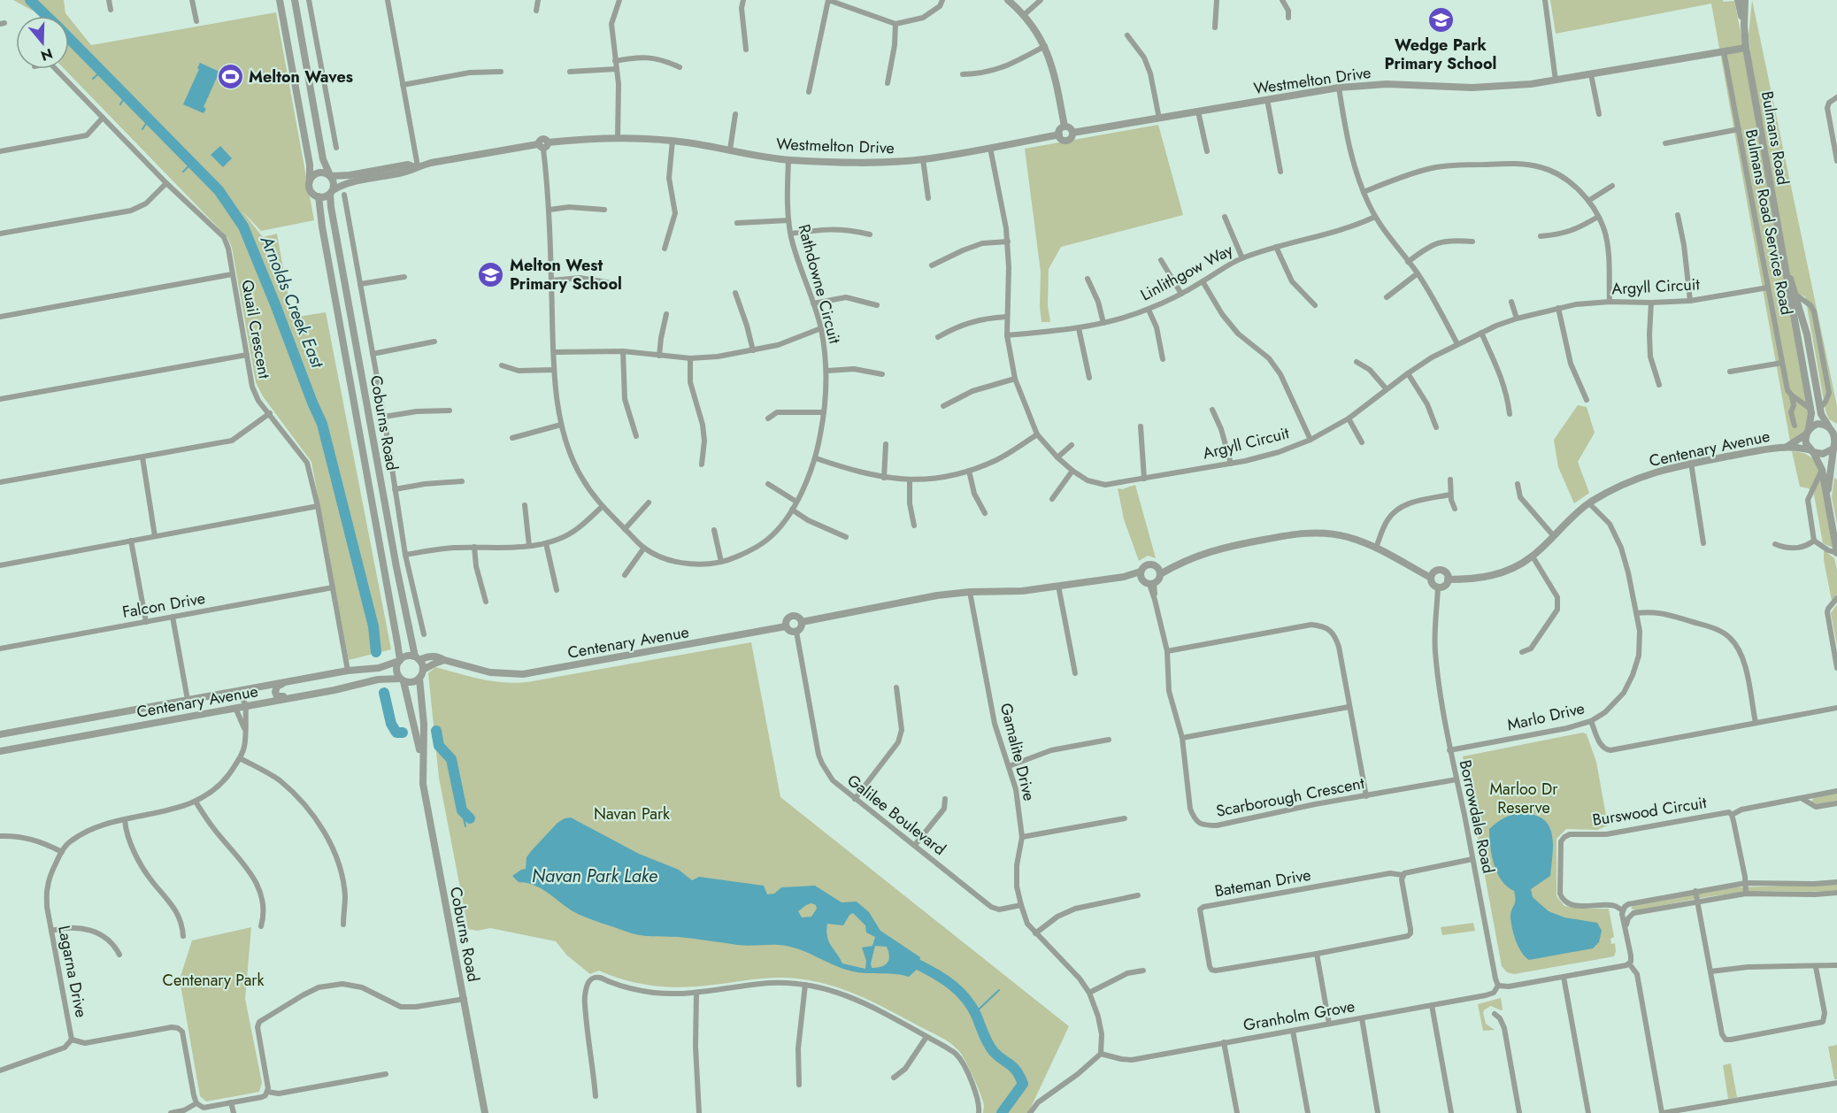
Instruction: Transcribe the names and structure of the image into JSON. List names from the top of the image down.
{
  "streets": {
    "street": [
      "Westmelton Drive",
      "Bulmans Road",
      "Bulmans Road Service Road",
      "Linlithgow Way",
      "Rathdowne Circuit",
      "Argyll Circuit",
      "Quail Crescent",
      "Coburns Road",
      "Centenary Avenue",
      "Falcon Drive",
      "Marlo Drive",
      "Gamalite Drive",
      "Scarborough Crescent",
      "Burswood Circuit",
      "Galilee Boulevard",
      "Borrowdale Road",
      "Bateman Drive",
      "Lagarna Drive",
      "Granholm Grove"
    ]
  },
  "crossings": [
    ["Westmelton Drive", "Bulmans Road"],
    ["Westmelton Drive", "Bulmans Road Service Road"],
    ["Westmelton Drive", "Rathdowne Circuit"],
    ["Westmelton Drive", "Argyll Circuit"],
    ["Westmelton Drive", "Coburns Road"],
    ["Bulmans Road", "Bulmans Road Service Road"],
    ["Bulmans Road", "Centenary Avenue"],
    ["Bulmans Road Service Road", "Argyll Circuit"],
    ["Linlithgow Way", "Argyll Circuit"],
    ["Quail Crescent", "Centenary Avenue"],
    ["Quail Crescent", "Falcon Drive"],
    ["Coburns Road", "Centenary Avenue"],
    ["Centenary Avenue", "Marlo Drive"],
    ["Centenary Avenue", "Galilee Boulevard"],
    ["Centenary Avenue", "Borrowdale Road"],
    ["Centenary Avenue", "Lagarna Drive"],
    ["Marlo Drive", "Borrowdale Road"],
    ["Gamalite Drive", "Galilee Boulevard"],
    ["Gamalite Drive", "Granholm Grove"],
    ["Scarborough Crescent", "Borrowdale Road"],
    ["Borrowdale Road", "Granholm Grove"]
  ],
  "water": ["Arnolds Creek East", "Navan Park Lake"],
  "parks": ["Marloo Dr Reserve", "Navan Park", "Centenary Park"],
  "places": {
    "school or university": ["Wedge Park Primary School", "Melton West Primary School"],
    "sports": ["Melton Waves"]
  },
  "north": "bottom"
}
